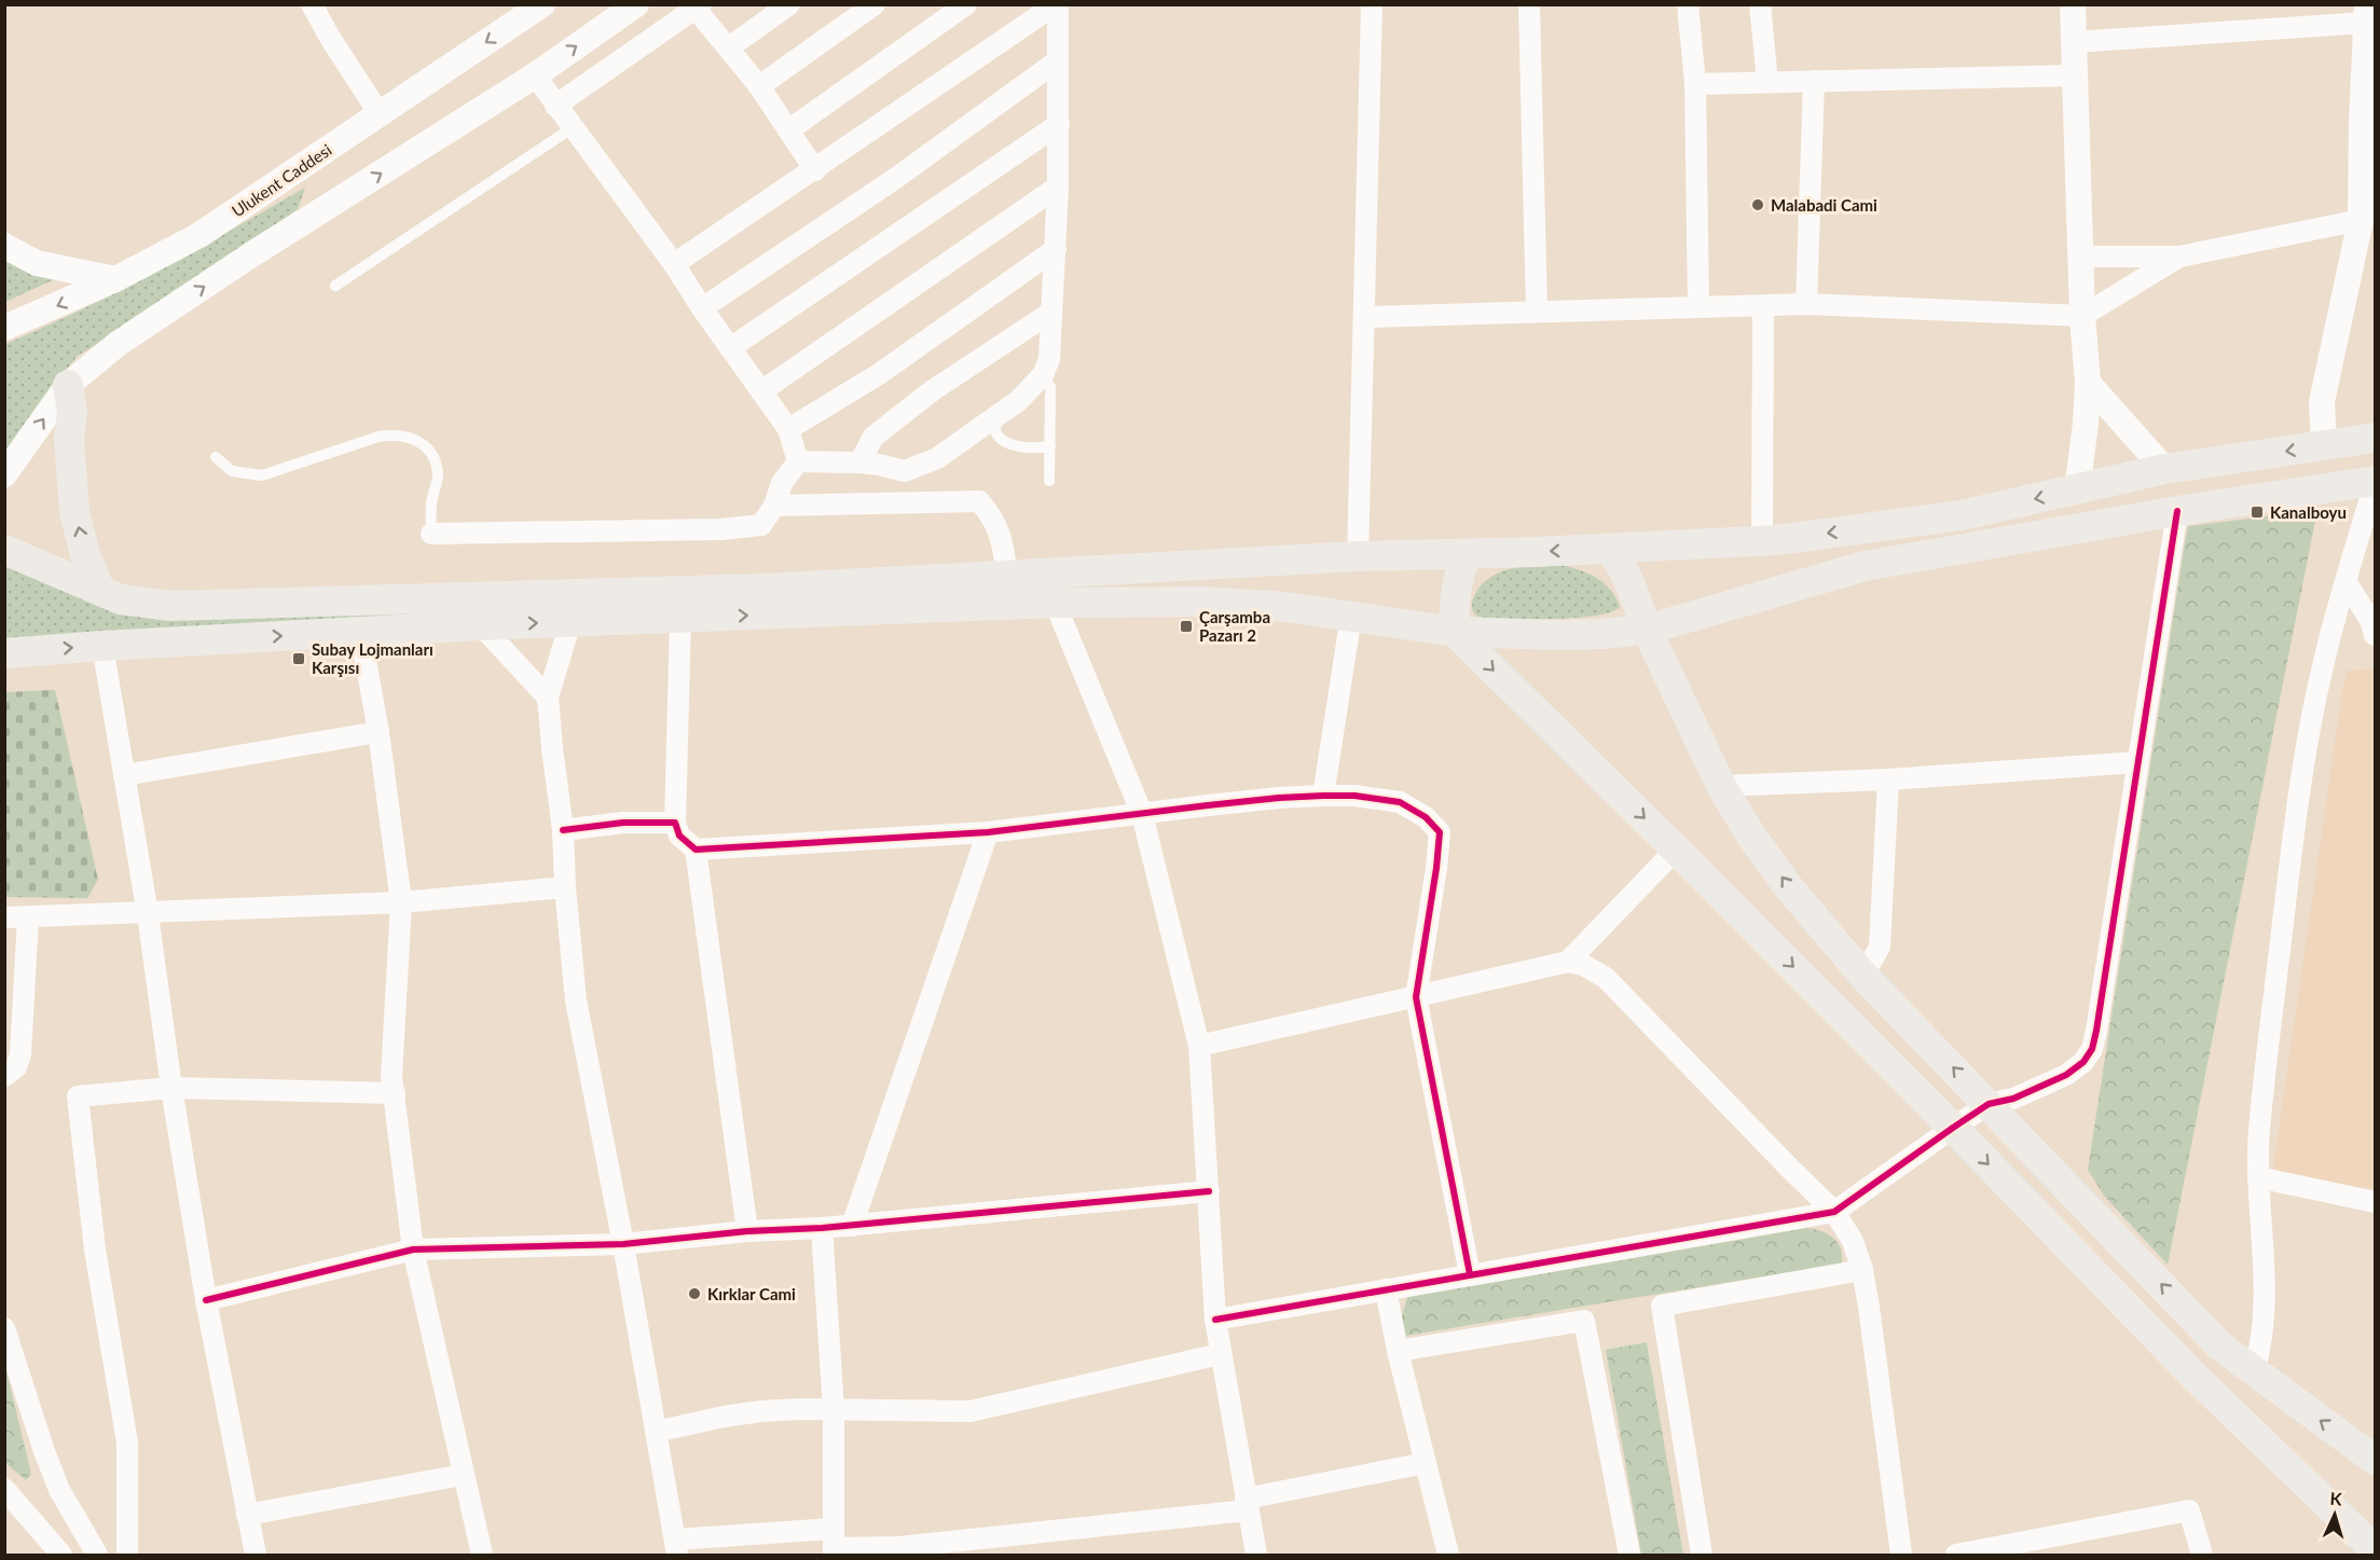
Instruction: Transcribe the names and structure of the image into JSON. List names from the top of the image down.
{
  "streets": {
    "street": ["Ulukent Caddesi"]
  },
  "places": {
    "other": ["Malabadi Cami", "Kırklar Cami"],
    "transit": ["Kanalboyu", "Çarşamba Pazarı 2", "Subay Lojmanları Karşısı"]
  },
  "north": "top"
}
